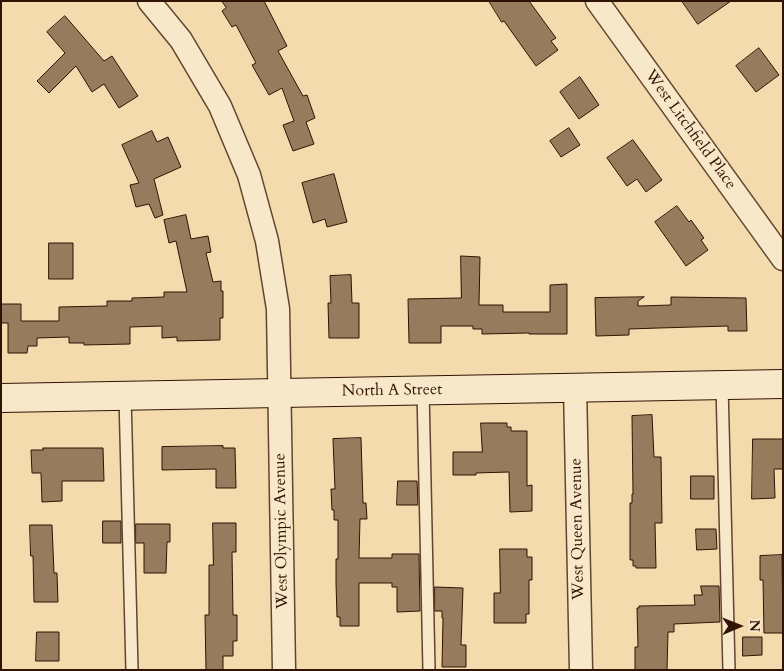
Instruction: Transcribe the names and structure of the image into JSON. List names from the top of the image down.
{
  "streets": {
    "street": [
      "West Litchfield Place",
      "North A Street",
      "West Queen Avenue",
      "West Olympic Avenue"
    ]
  },
  "crossings": [
    ["North A Street", "West Queen Avenue"],
    ["North A Street", "West Olympic Avenue"]
  ],
  "north": "right"
}
